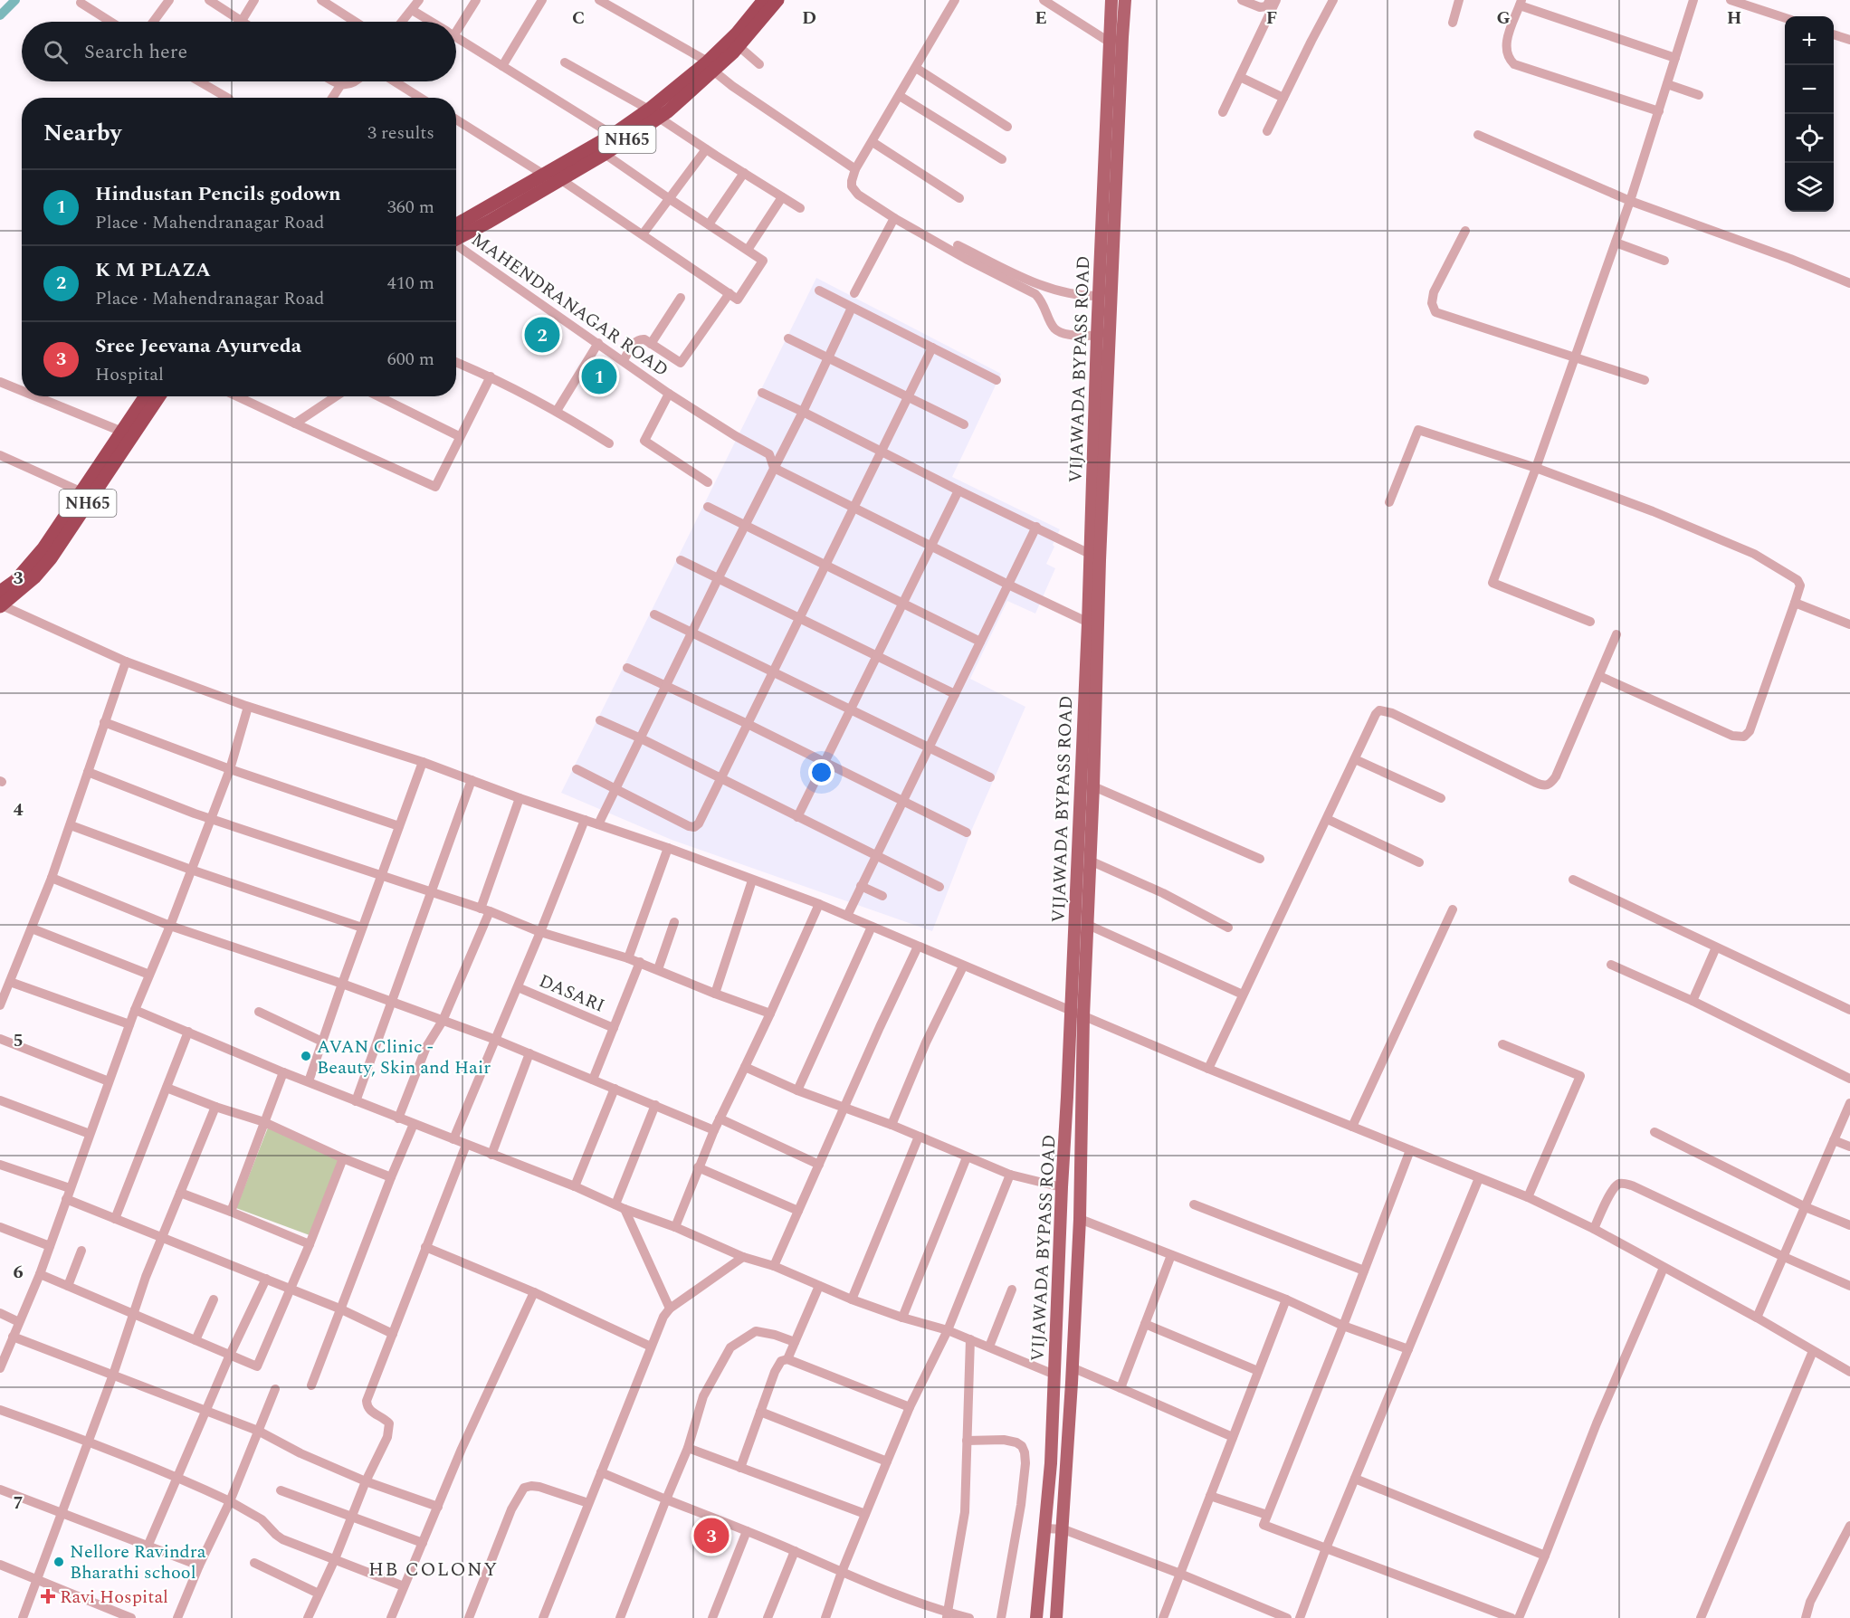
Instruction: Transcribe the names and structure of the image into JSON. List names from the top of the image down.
{
  "streets": {
    "highway": ["NH65"],
    "main road": ["VIJAWADA BYPASS ROAD"],
    "street": ["MAHENDRANAGAR ROAD", "DASARI"]
  },
  "districts": ["HB COLONY"],
  "places": {
    "other": ["AVAN Clinic - Beauty, Skin and Hair", "Nellore Ravindra Bharathi school"],
    "health": ["Ravi Hospital"]
  },
  "page": {
    "map_buttons": ["+", "−"],
    "search": "Search here",
    "heading": ["Nearby", "3 results"],
    "list": [
      {
        "mark": "1",
        "name": "Hindustan Pencils godown",
        "note": "Place · Mahendranagar Road",
        "value": "360 m"
      },
      {
        "mark": "2",
        "name": "K M PLAZA",
        "note": "Place · Mahendranagar Road",
        "value": "410 m"
      },
      {
        "mark": "3",
        "name": "Sree Jeevana Ayurveda",
        "note": "Hospital",
        "value": "600 m"
      }
    ],
    "pins": ["2", "1", "3"]
  },
  "grid": {
    "columns": [
      "C",
      "D",
      "E",
      "F",
      "G",
      "H"
    ],
    "rows": [
      "3",
      "4",
      "5",
      "6",
      "7"
    ]
  }
}
